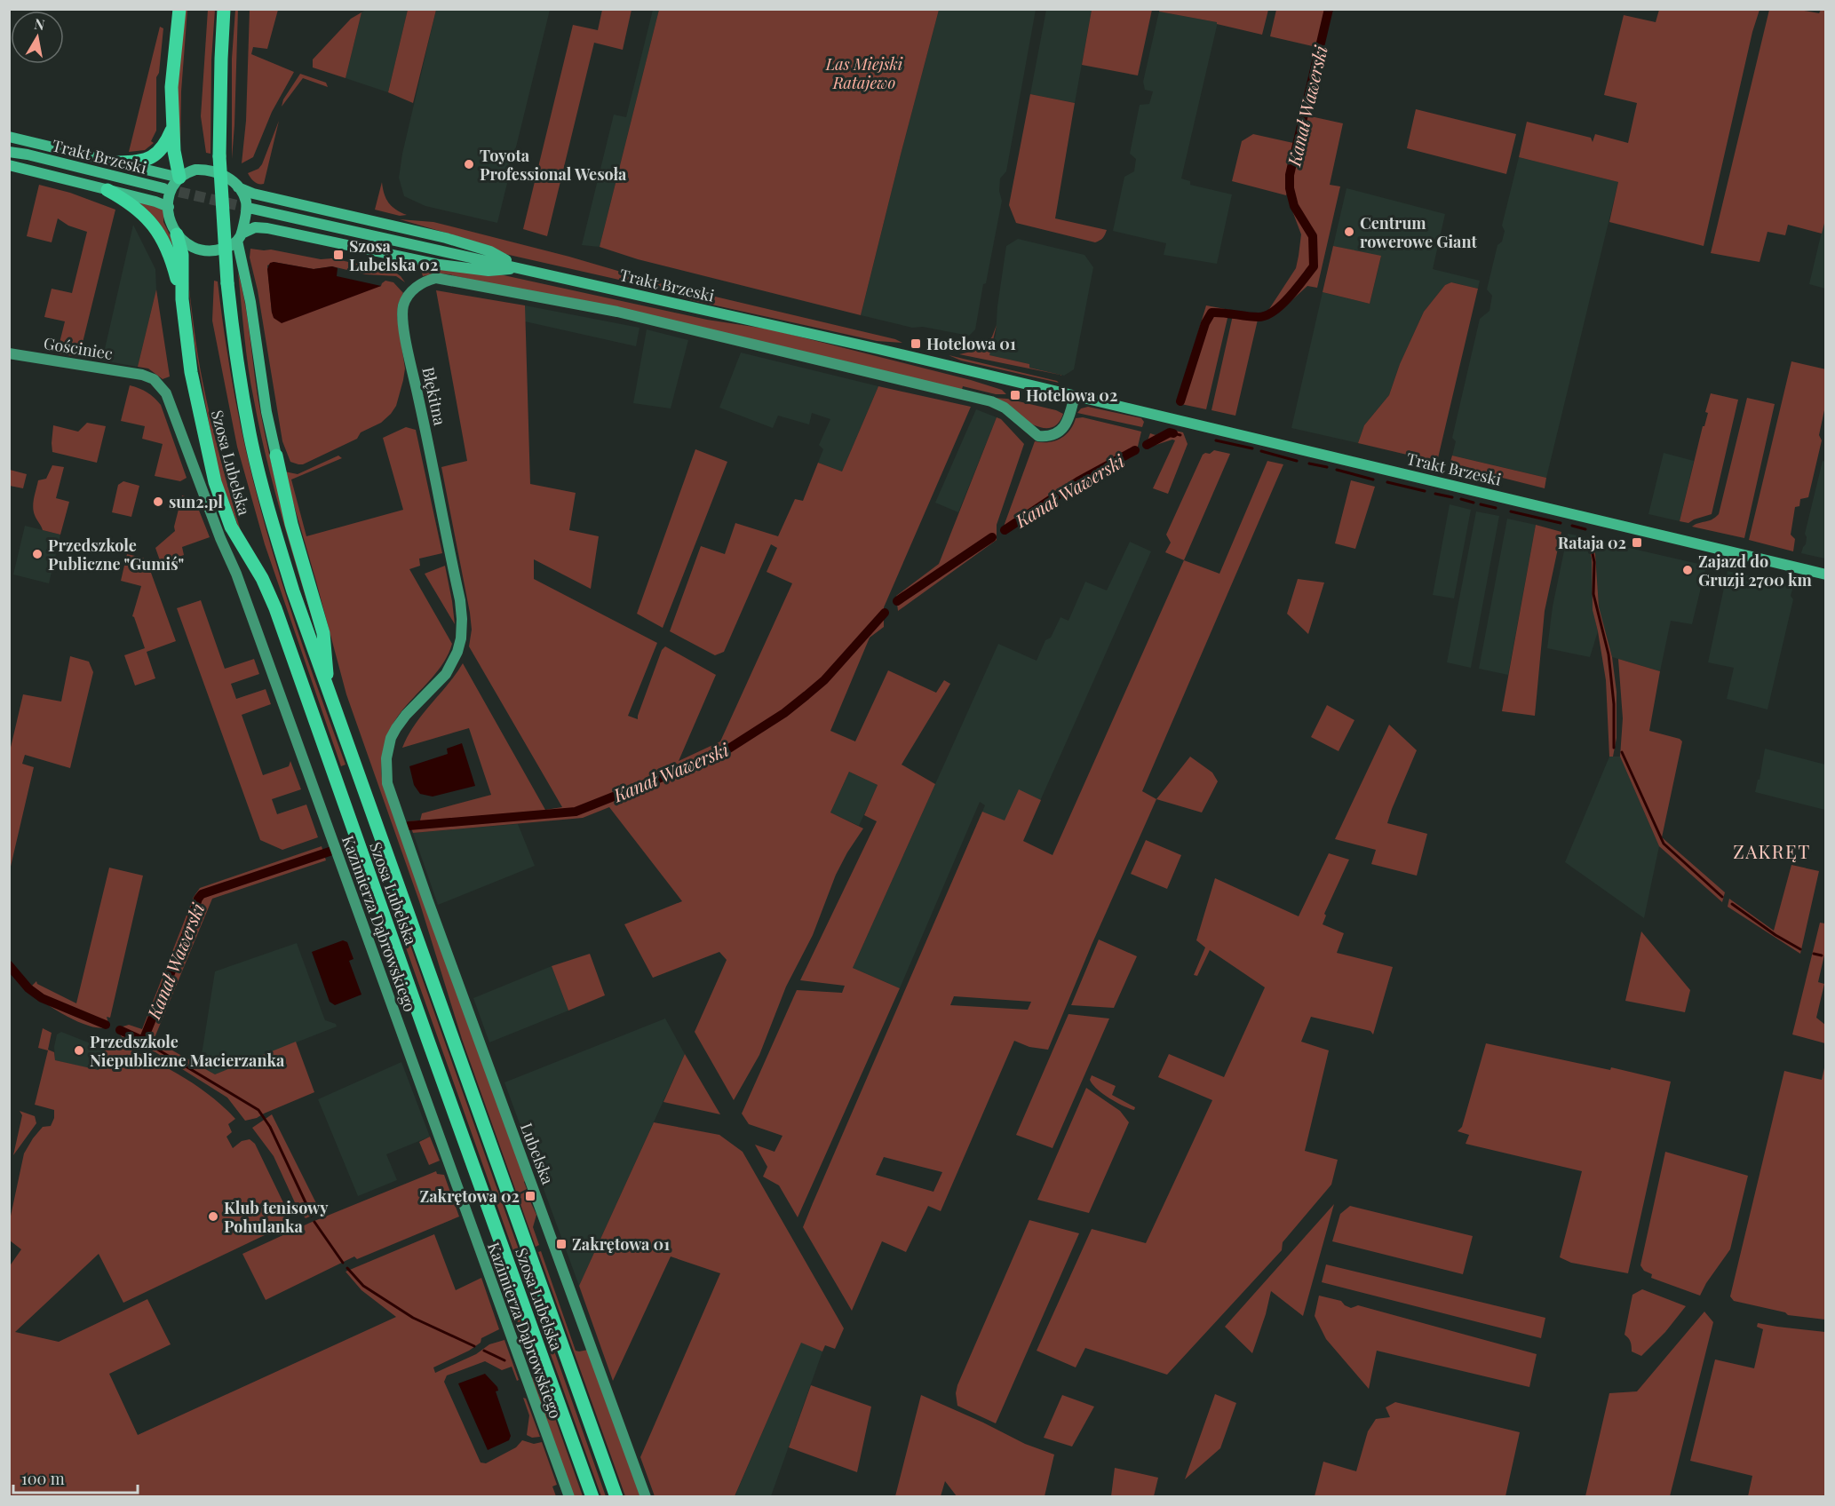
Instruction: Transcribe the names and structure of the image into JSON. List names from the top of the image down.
{
  "streets": {
    "highway": ["Szosa Lubelska"],
    "main road": ["Trakt Brzeski"],
    "street": [
      "Gościniec",
      "Błękitna",
      "Kazimierza Dąbrowskiego",
      "Lubelska"
    ]
  },
  "crossings": [
    ["Trakt Brzeski", "Błękitna"],
    ["Gościniec", "Kazimierza Dąbrowskiego"],
    ["Błękitna", "Lubelska"]
  ],
  "districts": ["ZAKRĘT"],
  "water": ["Kanał Wawerski"],
  "parks": ["Las Miejski Ratajewo"],
  "places": {
    "other": [
      "Toyota Professional Wesoła",
      "Centrum rowerowe Giant",
      "sun2.pl",
      "Przedszkole Publiczne \"Gumiś\"",
      "Zajazd do Gruzji 2700 km",
      "Przedszkole Niepubliczne Macierzanka",
      "Klub tenisowy Pohulanka"
    ],
    "transit": [
      "Szosa Lubelska 02",
      "Hotelowa 01",
      "Hotelowa 02",
      "Rataja 02",
      "Zakrętowa 02",
      "Zakrętowa 01"
    ]
  },
  "scale_bar": "100 m",
  "north": "top"
}
